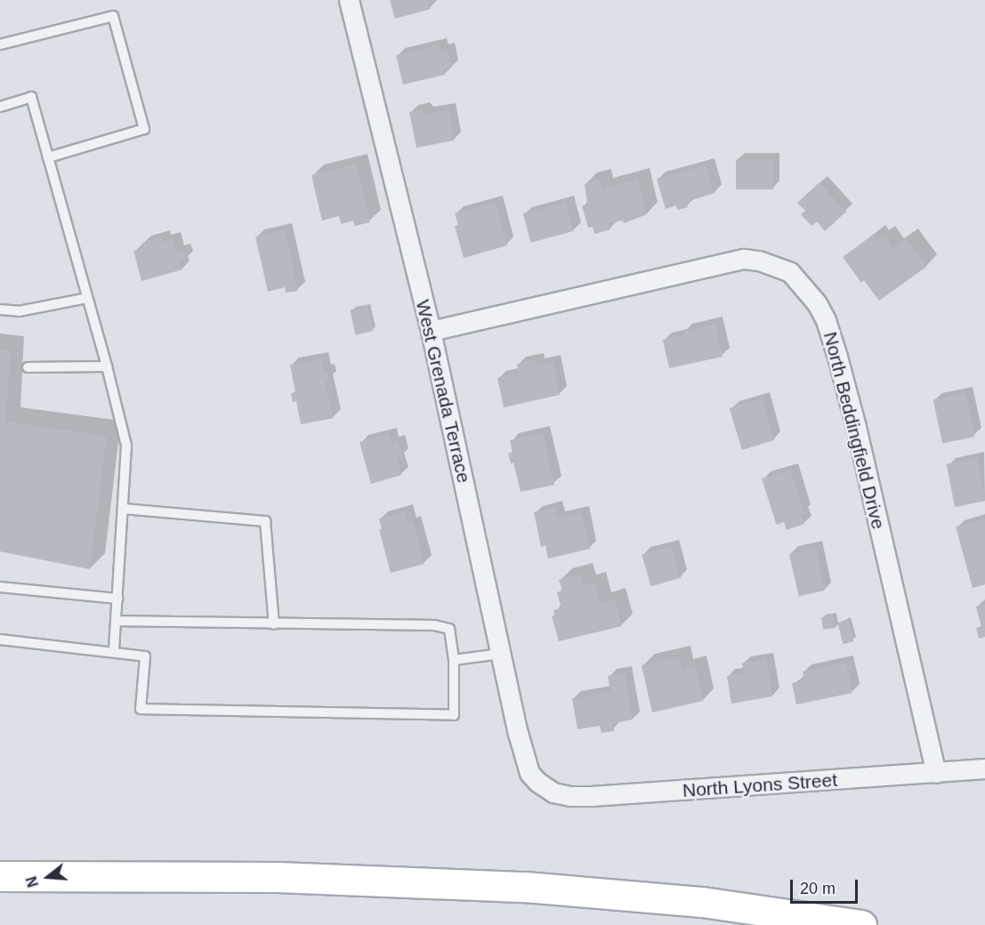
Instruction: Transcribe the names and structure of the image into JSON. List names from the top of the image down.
{
  "streets": {
    "street": ["West Grenada Terrace", "North Beddingfield Drive", "North Lyons Street"]
  },
  "crossings": [
    ["West Grenada Terrace", "North Beddingfield Drive"],
    ["West Grenada Terrace", "North Lyons Street"],
    ["North Beddingfield Drive", "North Lyons Street"]
  ],
  "scale_bar": "20 m",
  "north": "left"
}
